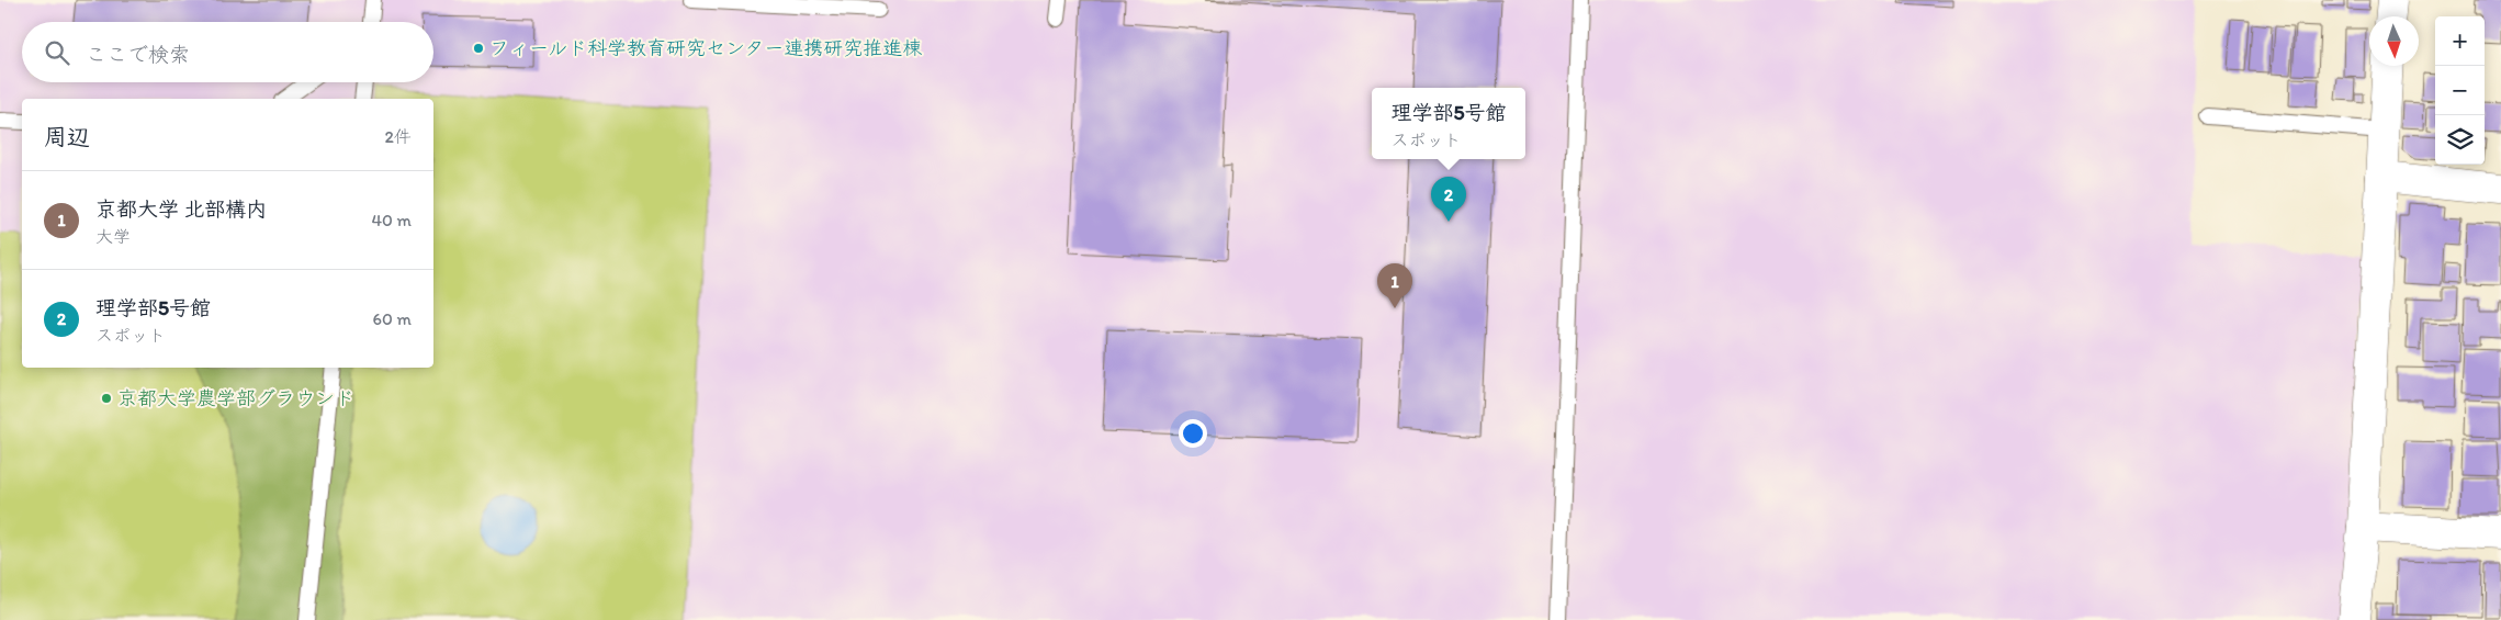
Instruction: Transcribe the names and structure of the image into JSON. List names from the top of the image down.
{
  "places": ["フィールド科学教育研究センター連携研究推進棟", "京都大学農学部グラウンド"],
  "north": "bottom",
  "page": {
    "map_buttons": ["+", "−"],
    "search": "ここで検索",
    "popup": ["理学部5号館", "スポット"],
    "heading": ["周辺", "2件"],
    "list": [
      {
        "mark": "1",
        "name": "京都大学 北部構内",
        "note": "大学",
        "value": "40 m"
      },
      {
        "mark": "2",
        "name": "理学部5号館",
        "note": "スポット",
        "value": "60 m"
      }
    ],
    "pins": ["2", "1"]
  }
}
